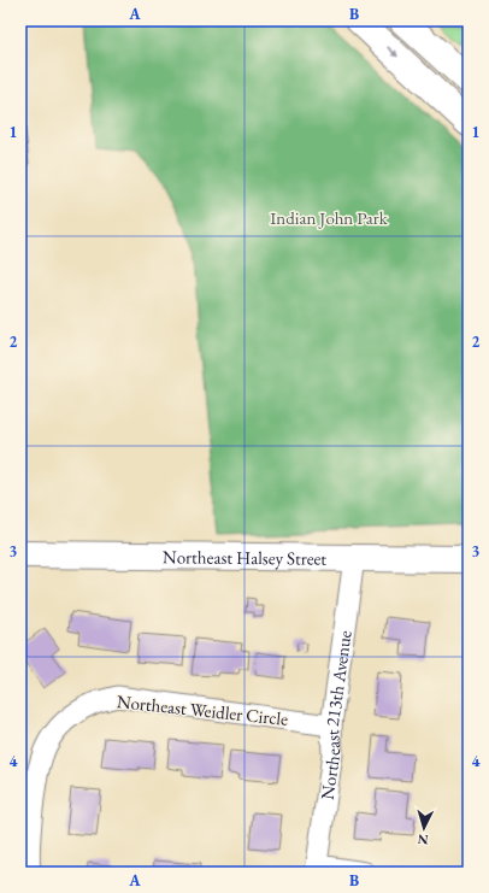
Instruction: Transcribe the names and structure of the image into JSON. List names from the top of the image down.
{
  "streets": {
    "main road": ["Northeast Halsey Street"],
    "street": ["Northeast Weidler Circle", "Northeast 213th Avenue"]
  },
  "crossings": [
    ["Northeast Halsey Street", "Northeast 213th Avenue"],
    ["Northeast Weidler Circle", "Northeast 213th Avenue"]
  ],
  "parks": ["Indian John Park"],
  "north": "bottom",
  "grid": {
    "columns": ["A", "B"],
    "rows": [
      "1",
      "2",
      "3",
      "4"
    ]
  }
}
